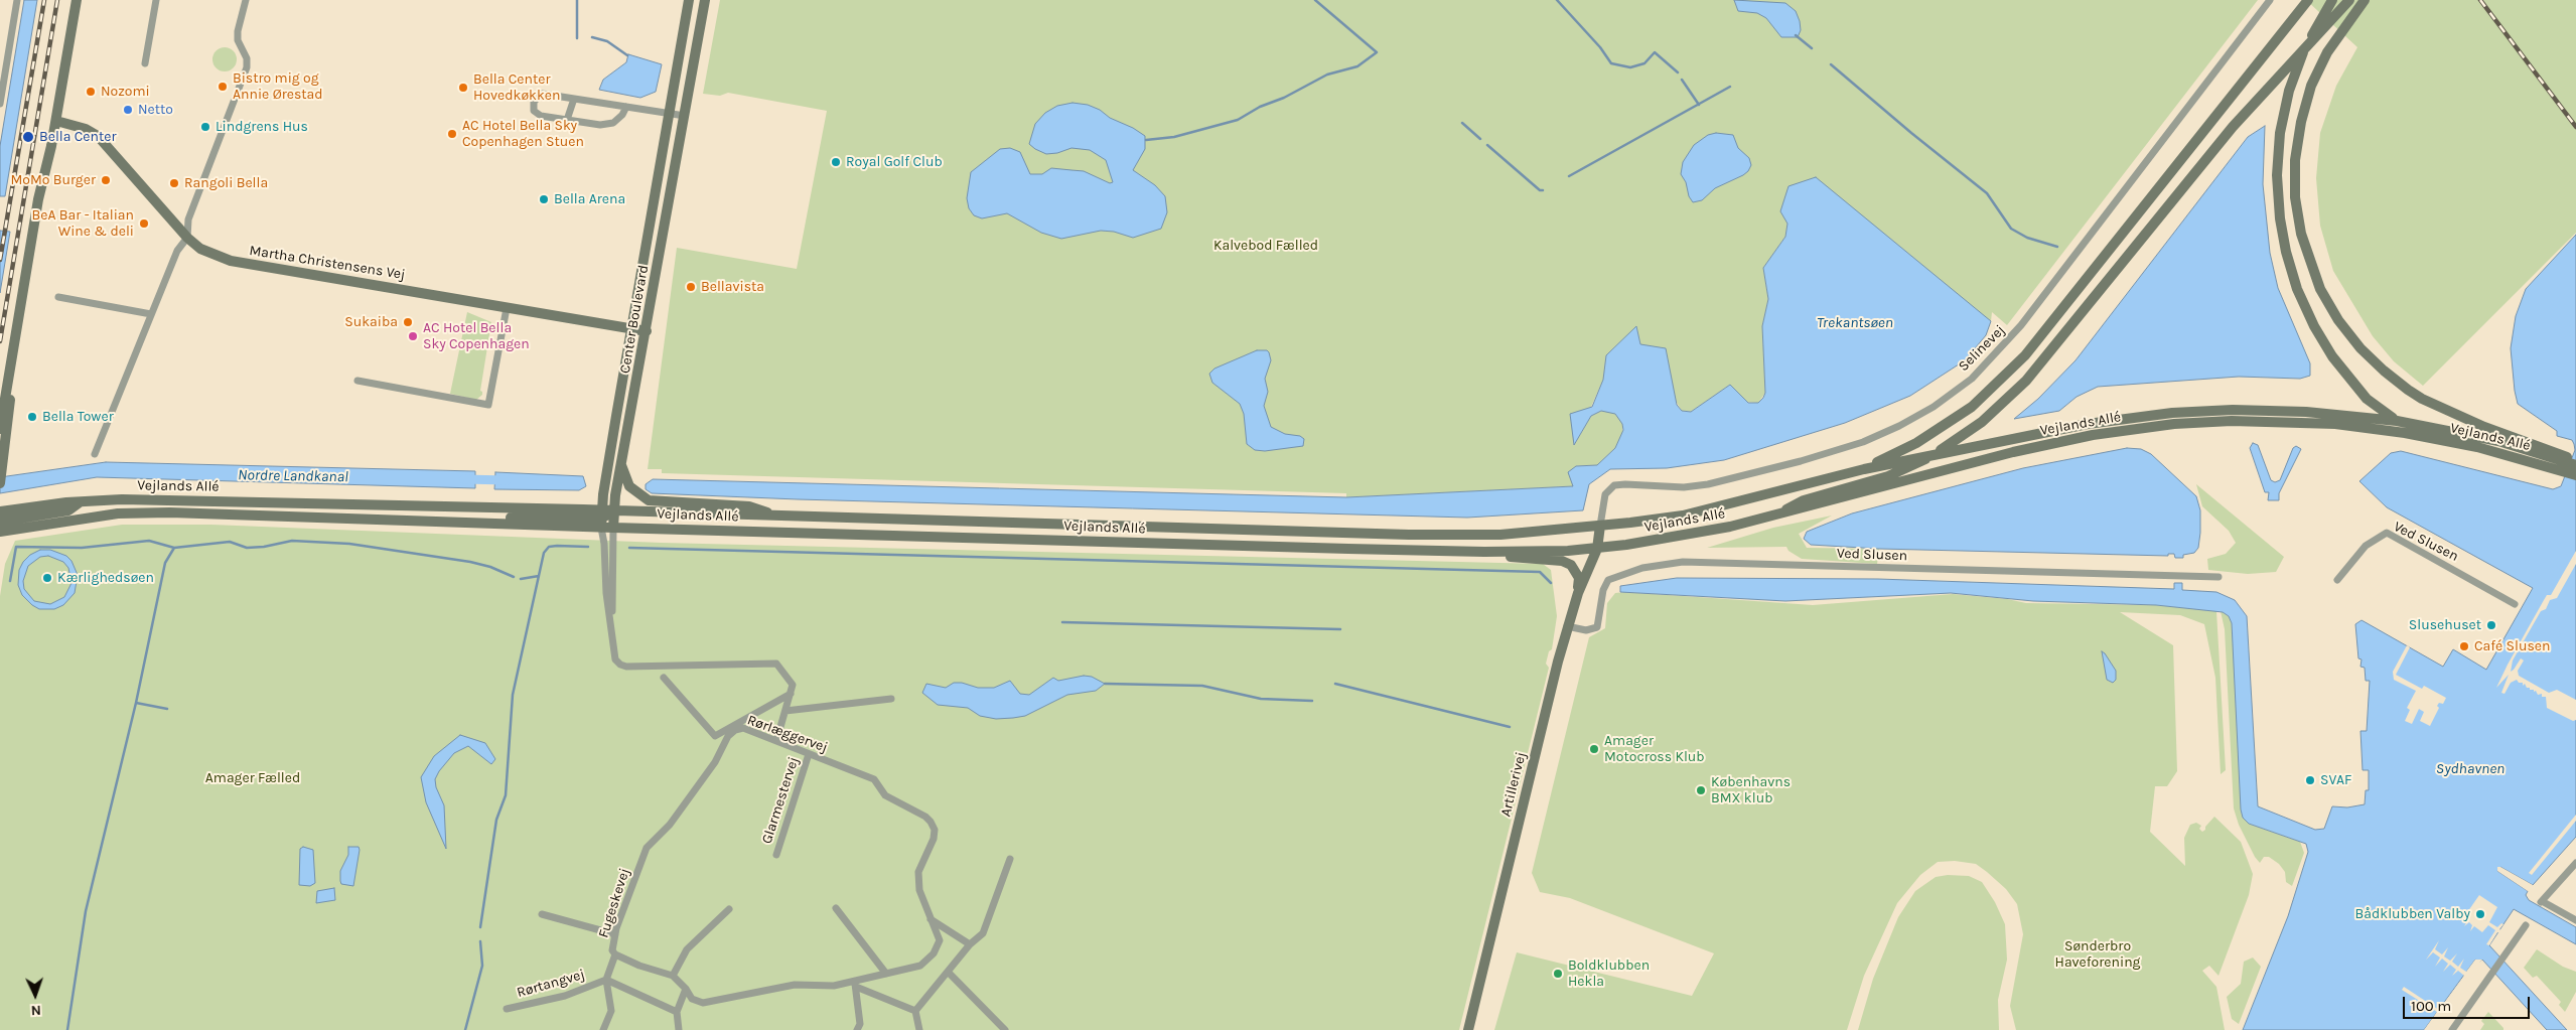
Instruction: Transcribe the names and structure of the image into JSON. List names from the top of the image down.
{
  "streets": {
    "street": [
      "Martha Christensens Vej",
      "Center Boulevard",
      "Selinevej",
      "Vejlands Allé",
      "Ved Slusen",
      "Rørlæggervej",
      "Artillerivej",
      "Glarmestervej",
      "Fugeskevej",
      "Rørtangvej"
    ]
  },
  "crossings": [
    ["Martha Christensens Vej", "Center Boulevard"],
    ["Center Boulevard", "Vejlands Allé"],
    ["Selinevej", "Vejlands Allé"],
    ["Vejlands Allé", "Artillerivej"],
    ["Ved Slusen", "Artillerivej"],
    ["Rørlæggervej", "Glarmestervej"],
    ["Rørlæggervej", "Fugeskevej"],
    ["Fugeskevej", "Rørtangvej"]
  ],
  "water": ["Trekantsøen", "Nordre Landkanal", "Sydhavnen"],
  "parks": ["Kalvebod Fælled", "Amager Fælled", "Sønderbro Haveforening"],
  "places": [
    "Bistro mig og Annie Ørestad",
    "Bella Center Hovedkøkken",
    "Nozomi",
    "Netto",
    "Lindgrens Hus",
    "AC Hotel Bella Sky Copenhagen Stuen",
    "Bella Center",
    "Royal Golf Club",
    "MoMo Burger",
    "Rangoli Bella",
    "Bella Arena",
    "BeA Bar - Italian Wine & deli",
    "Bellavista",
    "Sukaiba",
    "AC Hotel Bella Sky Copenhagen",
    "Bella Tower",
    "Kærlighedsøen",
    "Slusehuset",
    "Café Slusen",
    "Amager Motocross Klub",
    "SVAF",
    "Københavns BMX klub",
    "Bådklubben Valby",
    "Boldklubben Hekla"
  ],
  "scale_bar": "100 m",
  "north": "bottom"
}
